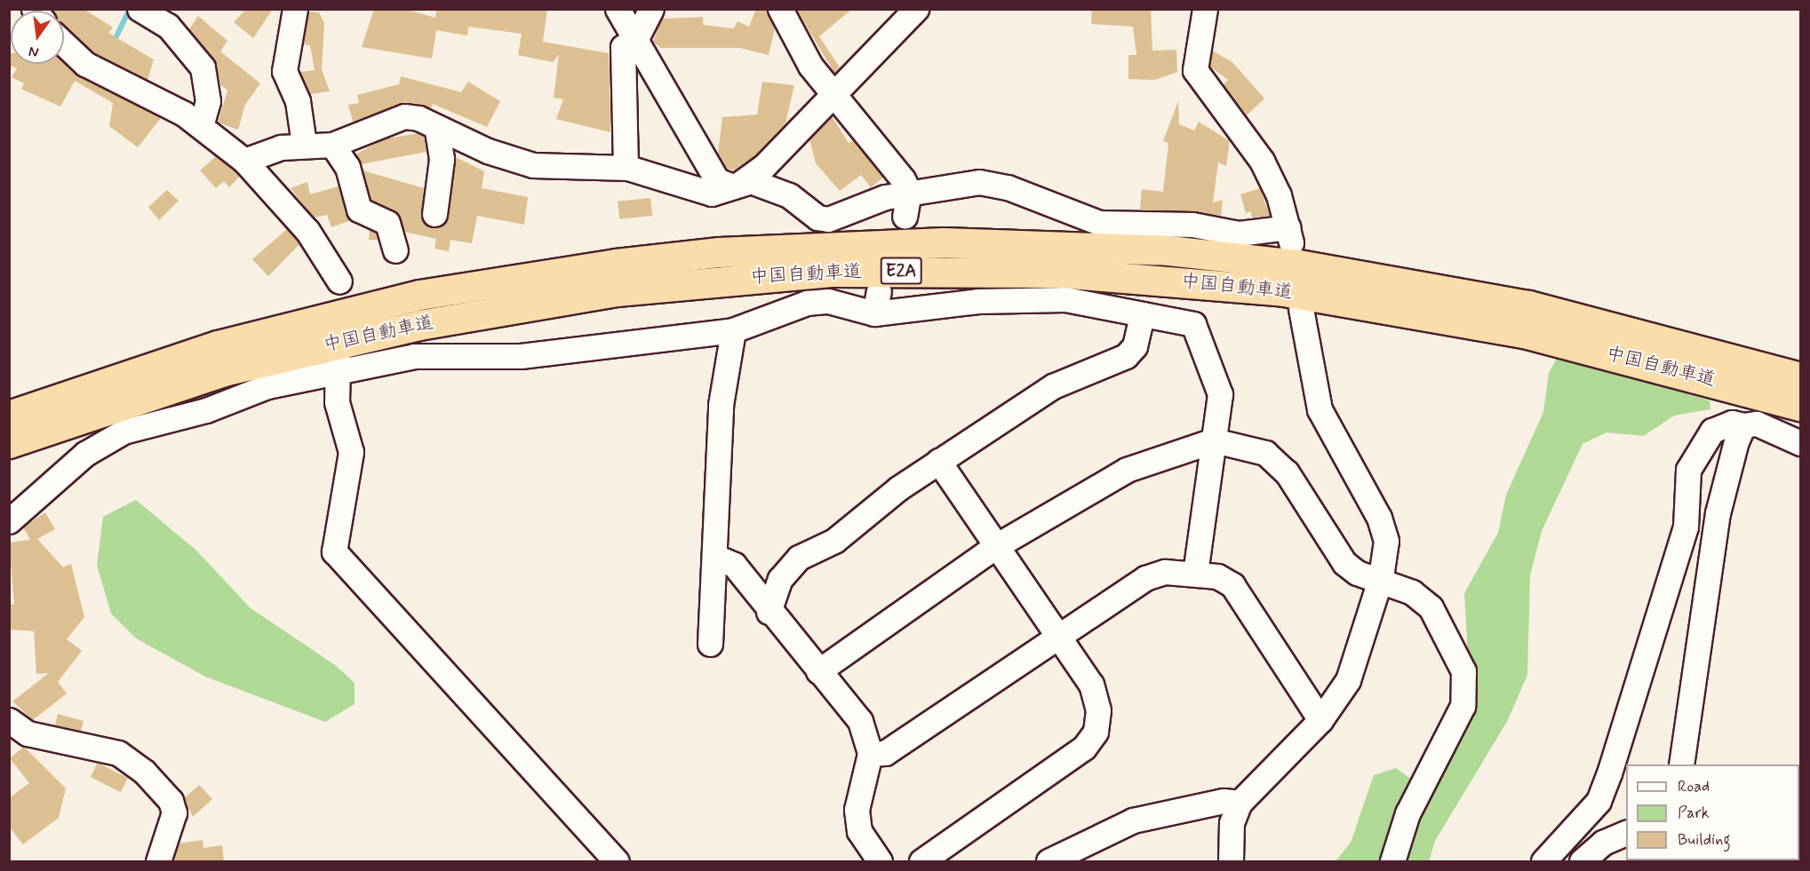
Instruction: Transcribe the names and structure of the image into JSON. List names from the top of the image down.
{
  "streets": {
    "highway": ["E2A", "中国自動車道"]
  },
  "legend": ["Road", "Park", "Building"],
  "north": "bottom"
}
